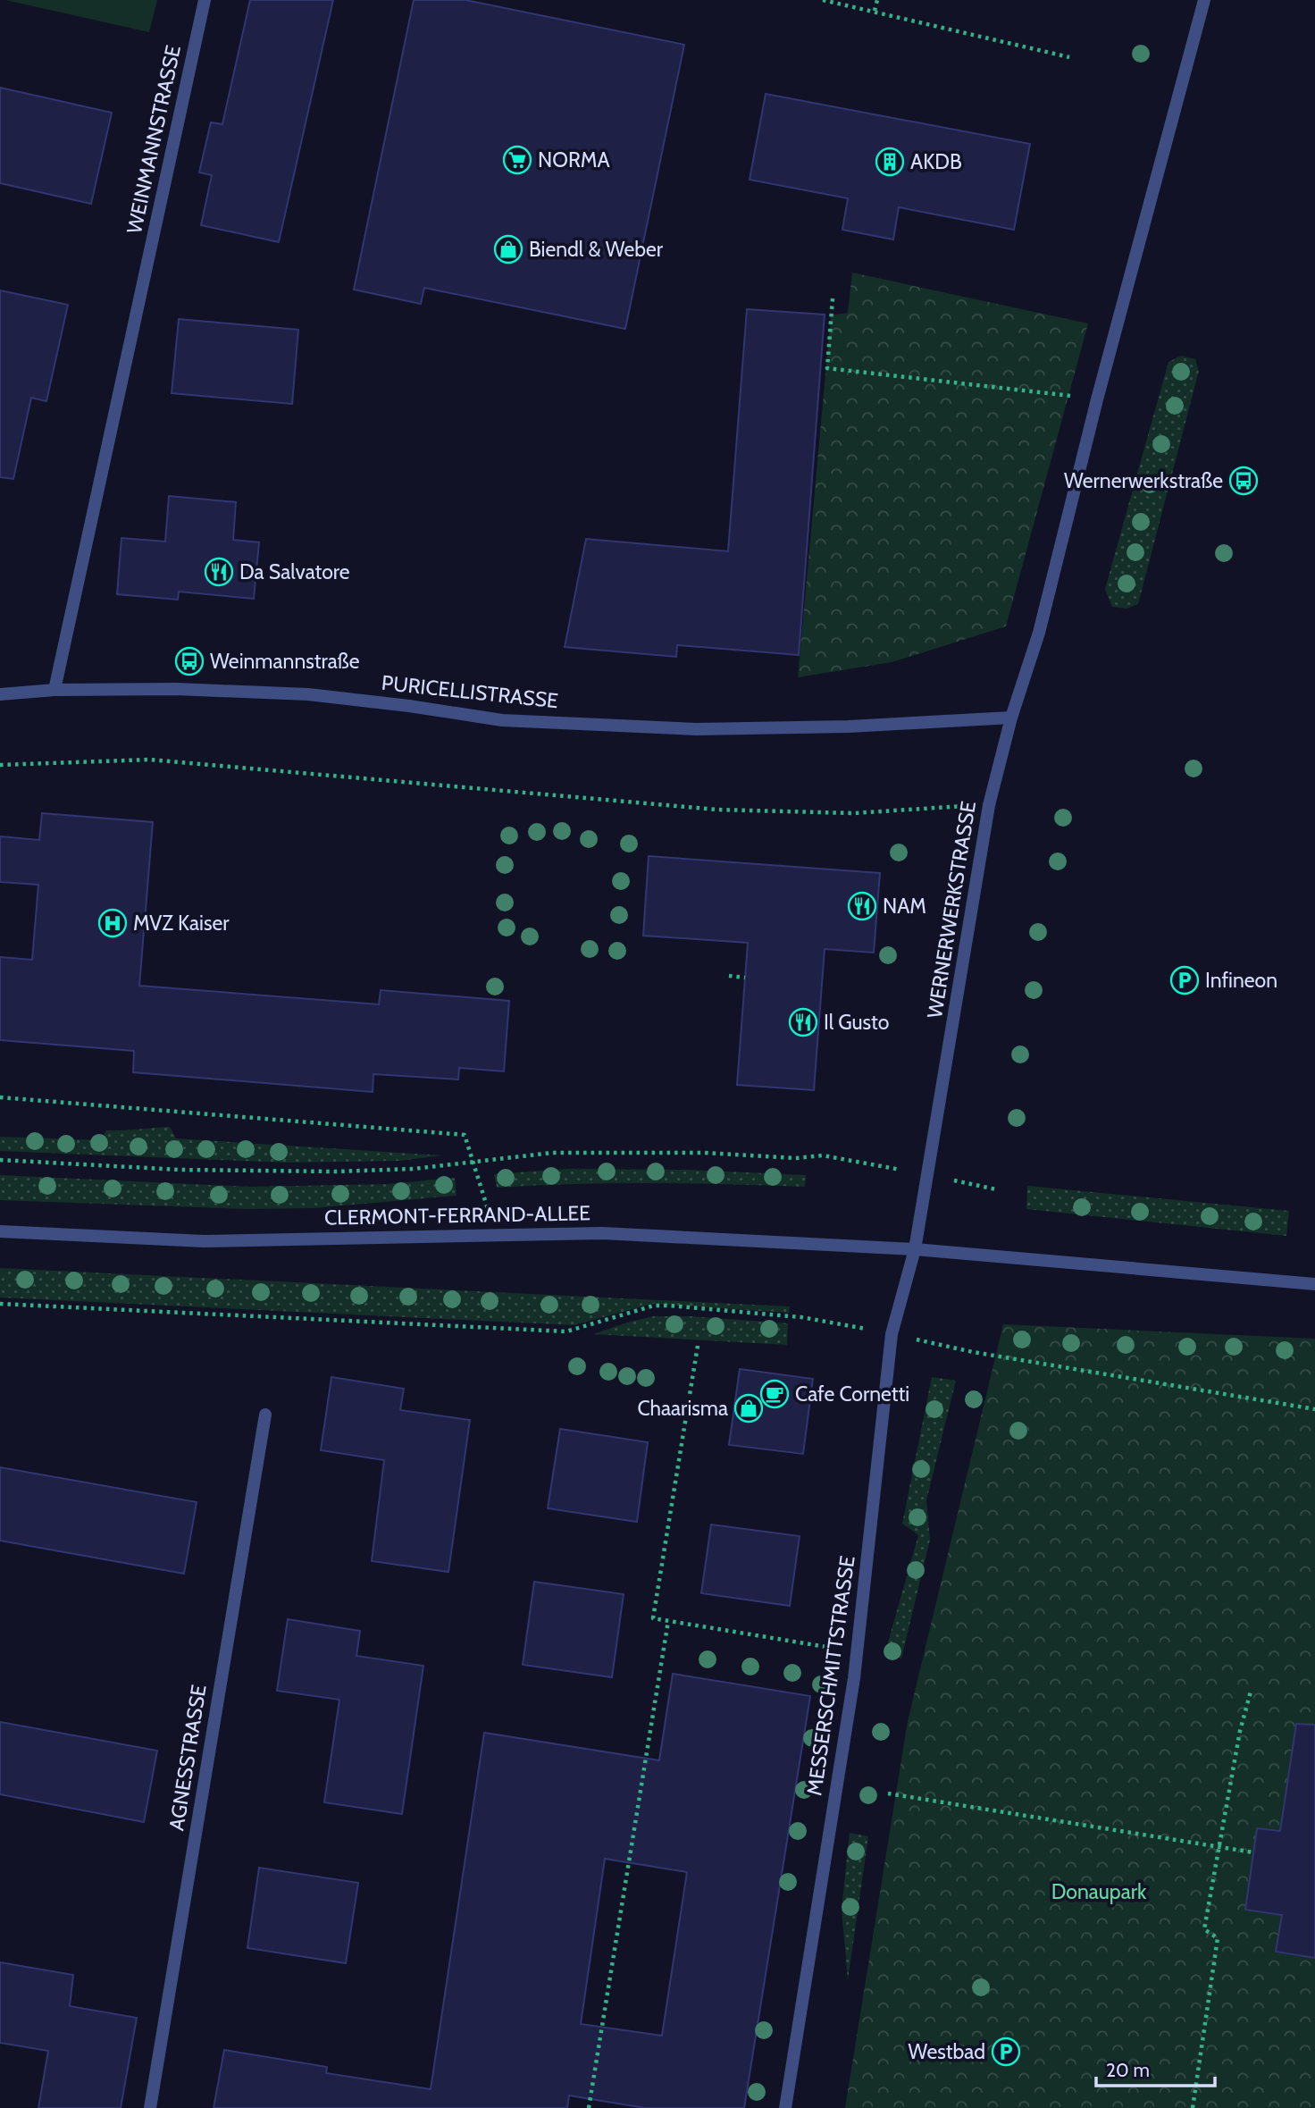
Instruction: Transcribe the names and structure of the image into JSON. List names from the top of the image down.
{
  "streets": {
    "street": [
      "WEINMANNSTRASSE",
      "PURICELLISTRASSE",
      "WERNERWERKSTRASSE",
      "CLERMONT-FERRAND-ALLEE",
      "MESSERSCHMITTSTRASSE",
      "AGNESSTRASSE"
    ]
  },
  "crossings": [
    ["WEINMANNSTRASSE", "PURICELLISTRASSE"],
    ["PURICELLISTRASSE", "WERNERWERKSTRASSE"],
    ["WERNERWERKSTRASSE", "CLERMONT-FERRAND-ALLEE"],
    ["WERNERWERKSTRASSE", "MESSERSCHMITTSTRASSE"],
    ["CLERMONT-FERRAND-ALLEE", "MESSERSCHMITTSTRASSE"]
  ],
  "parks": ["Donaupark"],
  "places": {
    "supermarket": ["NORMA"],
    "building": ["AKDB"],
    "shop": ["Biendl & Weber", "Chaarisma"],
    "bus stop": ["Wernerwerkstraße", "Weinmannstraße"],
    "restaurant": ["Da Salvatore", "NAM", "Il Gusto"],
    "hospital": ["MVZ Kaiser"],
    "parking": ["Infineon", "Westbad"],
    "cafe": ["Cafe Cornetti"]
  },
  "scale_bar": "20 m"
}
